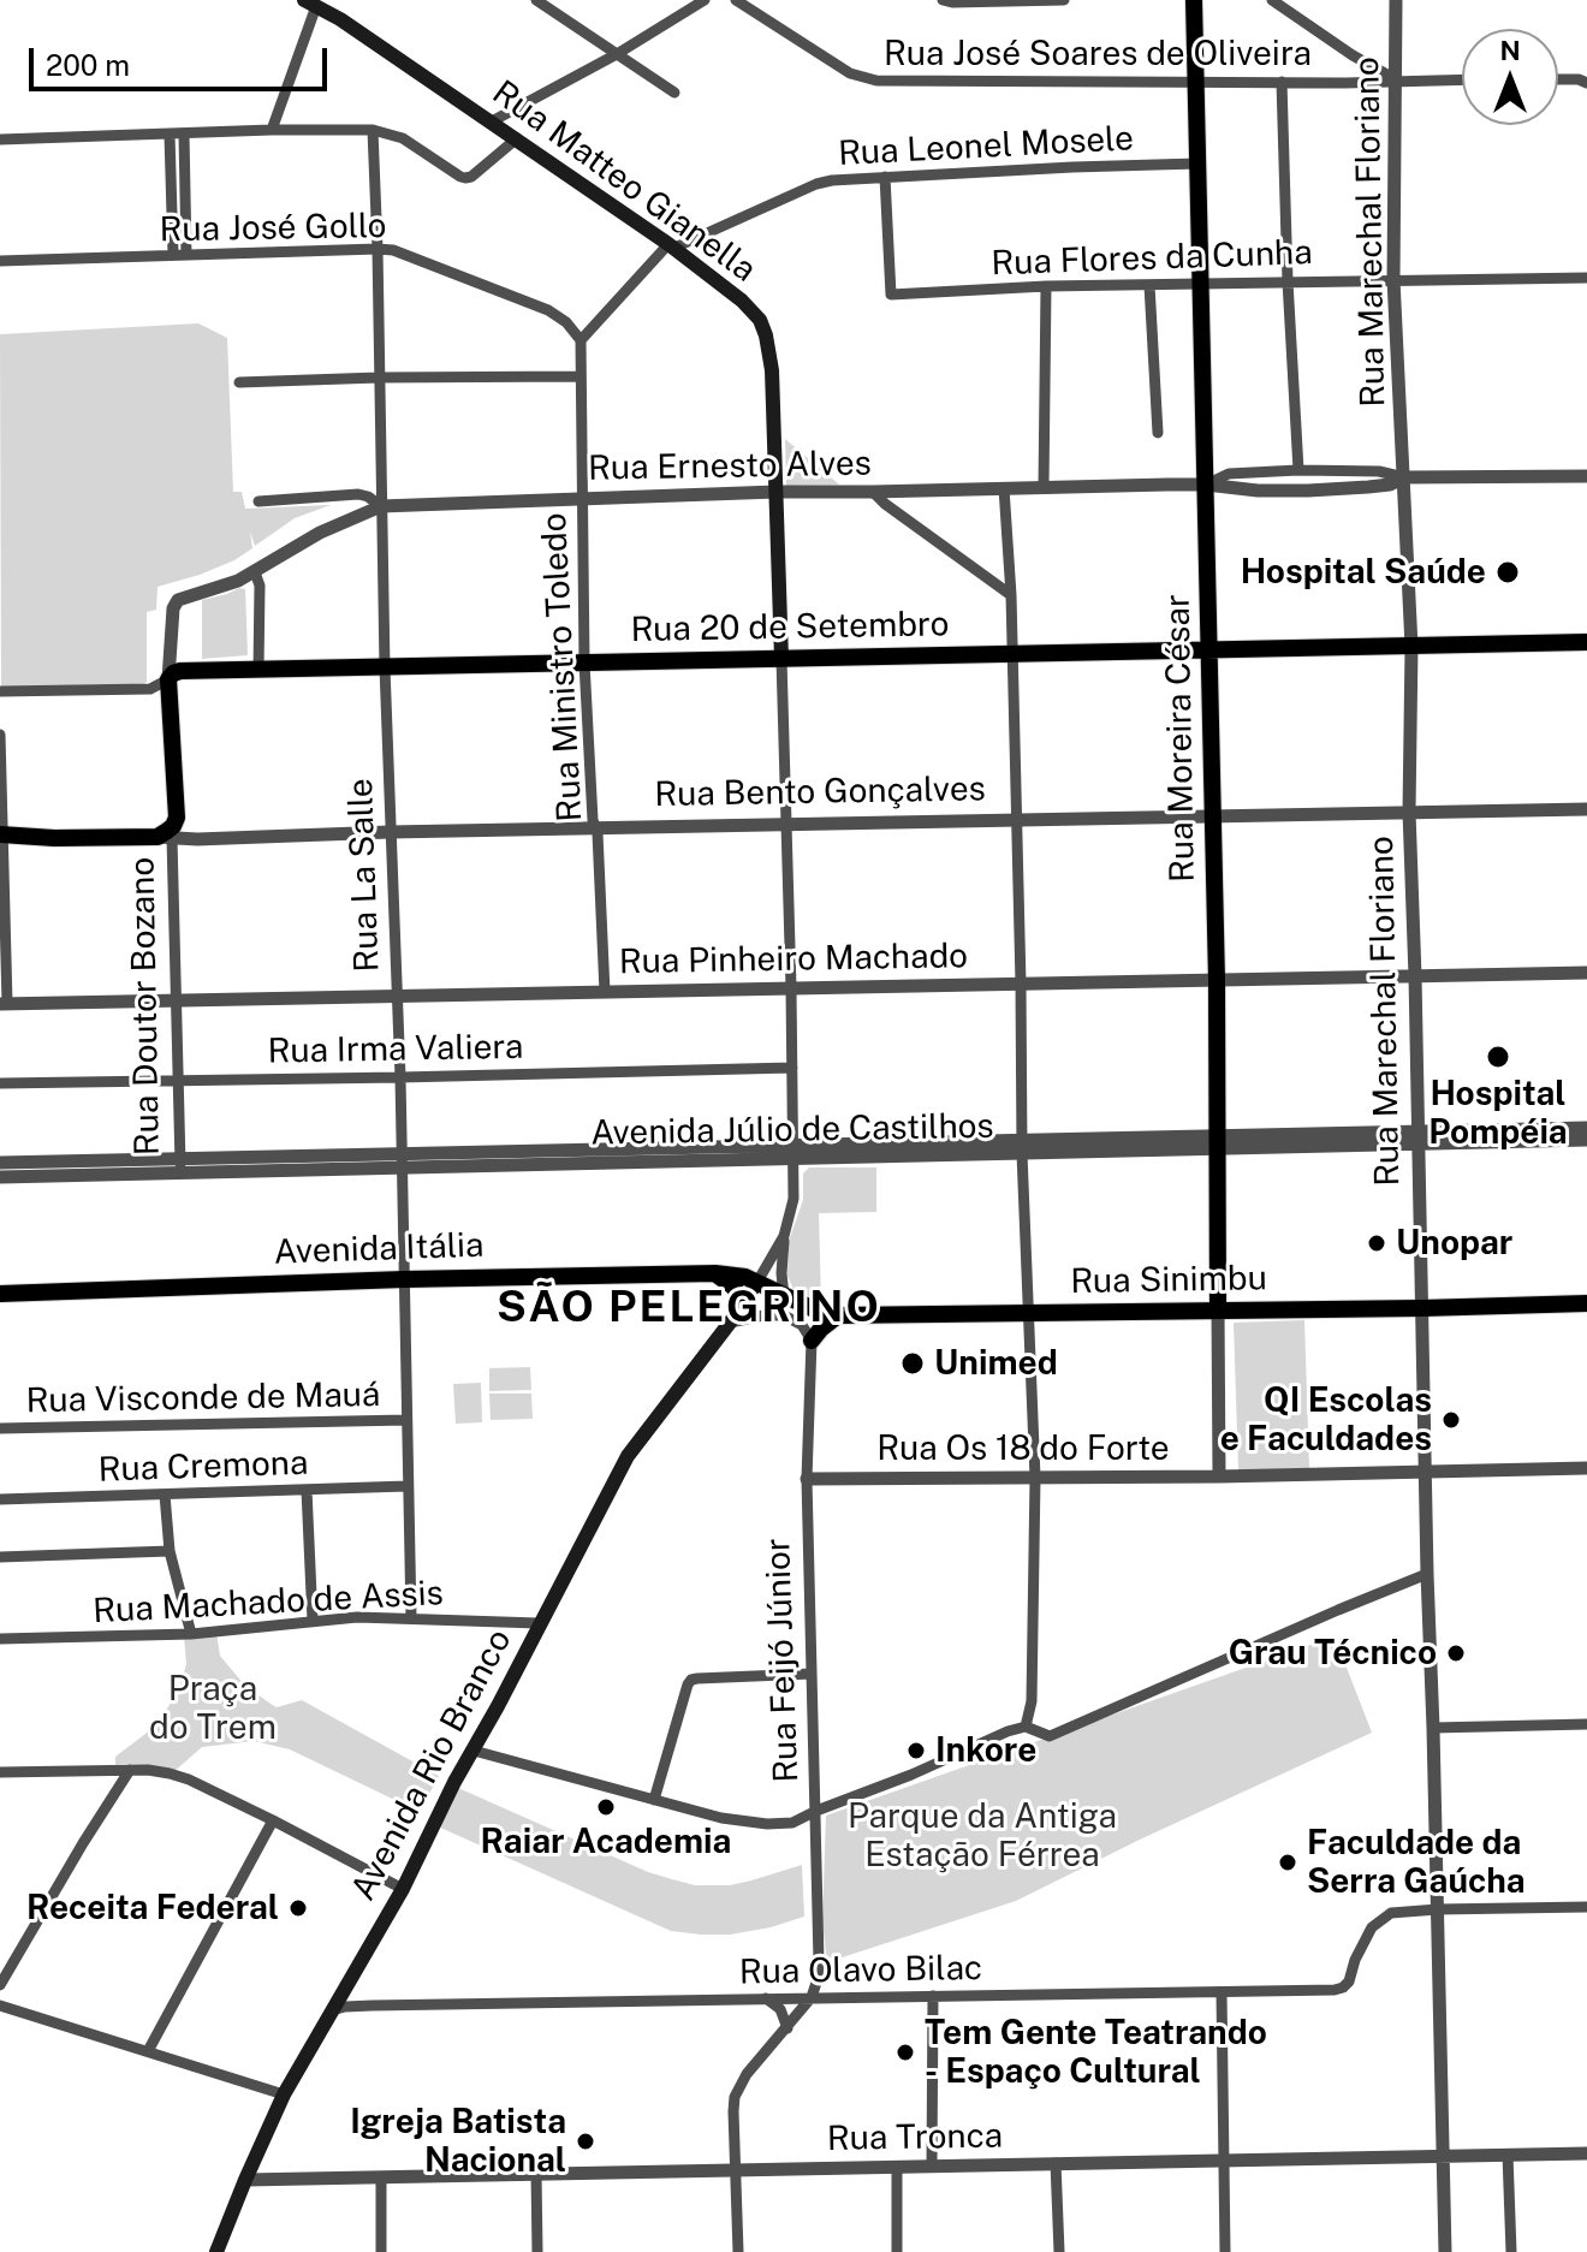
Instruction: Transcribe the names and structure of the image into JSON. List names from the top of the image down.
{
  "streets": {
    "main road": [
      "Rua Matteo Gianella",
      "Rua 20 de Setembro",
      "Rua Moreira César",
      "Rua Bento Gonçalves",
      "Rua Doutor Bozano",
      "Avenida Itália",
      "Rua Sinimbu",
      "Avenida Rio Branco"
    ],
    "street": [
      "Rua José Soares de Oliveira",
      "Rua Leonel Mosele",
      "Rua José Gollo",
      "Rua Marechal Floriano",
      "Rua Flores da Cunha",
      "Rua Ernesto Alves",
      "Rua Ministro Toledo",
      "Rua La Salle",
      "Rua Pinheiro Machado",
      "Rua Irma Valiera",
      "Avenida Júlio de Castilhos",
      "Rua Visconde de Mauá",
      "Rua Os 18 do Forte",
      "Rua Cremona",
      "Rua Machado de Assis",
      "Rua Feijó Júnior",
      "Rua Olavo Bilac",
      "Rua Tronca"
    ]
  },
  "crossings": [
    ["Rua José Soares de Oliveira", "Rua Marechal Floriano"],
    ["Rua José Soares de Oliveira", "Rua Moreira César"],
    ["Rua Leonel Mosele", "Rua Matteo Gianella"],
    ["Rua Leonel Mosele", "Rua Flores da Cunha"],
    ["Rua Leonel Mosele", "Rua Moreira César"],
    ["Rua Matteo Gianella", "Rua Ernesto Alves"],
    ["Rua José Gollo", "Rua Ministro Toledo"],
    ["Rua José Gollo", "Rua La Salle"],
    ["Rua Marechal Floriano", "Rua Flores da Cunha"],
    ["Rua Marechal Floriano", "Rua Ernesto Alves"],
    ["Rua Marechal Floriano", "Rua 20 de Setembro"],
    ["Rua Marechal Floriano", "Rua Bento Gonçalves"],
    ["Rua Marechal Floriano", "Rua Pinheiro Machado"],
    ["Rua Marechal Floriano", "Avenida Júlio de Castilhos"],
    ["Rua Marechal Floriano", "Rua Sinimbu"],
    ["Rua Marechal Floriano", "Rua Os 18 do Forte"],
    ["Rua Marechal Floriano", "Rua Olavo Bilac"],
    ["Rua Marechal Floriano", "Rua Tronca"],
    ["Rua Flores da Cunha", "Rua Moreira César"],
    ["Rua Ernesto Alves", "Rua Ministro Toledo"],
    ["Rua Ernesto Alves", "Rua Moreira César"],
    ["Rua Ernesto Alves", "Rua La Salle"],
    ["Rua 20 de Setembro", "Rua Ministro Toledo"],
    ["Rua 20 de Setembro", "Rua Moreira César"],
    ["Rua 20 de Setembro", "Rua La Salle"],
    ["Rua 20 de Setembro", "Rua Doutor Bozano"],
    ["Rua Ministro Toledo", "Rua Bento Gonçalves"],
    ["Rua Ministro Toledo", "Rua Pinheiro Machado"],
    ["Rua Moreira César", "Rua Bento Gonçalves"],
    ["Rua Moreira César", "Rua Pinheiro Machado"],
    ["Rua Moreira César", "Avenida Júlio de Castilhos"],
    ["Rua Moreira César", "Rua Sinimbu"],
    ["Rua Moreira César", "Rua Os 18 do Forte"],
    ["Rua Bento Gonçalves", "Rua La Salle"],
    ["Rua Bento Gonçalves", "Rua Doutor Bozano"],
    ["Rua La Salle", "Rua Pinheiro Machado"],
    ["Rua La Salle", "Rua Irma Valiera"],
    ["Rua La Salle", "Avenida Júlio de Castilhos"],
    ["Rua La Salle", "Avenida Itália"],
    ["Rua La Salle", "Rua Visconde de Mauá"],
    ["Rua La Salle", "Rua Cremona"],
    ["Rua La Salle", "Rua Machado de Assis"],
    ["Rua Pinheiro Machado", "Rua Doutor Bozano"],
    ["Rua Doutor Bozano", "Rua Irma Valiera"],
    ["Rua Doutor Bozano", "Avenida Júlio de Castilhos"],
    ["Avenida Itália", "Rua Sinimbu"],
    ["Avenida Itália", "Avenida Rio Branco"],
    ["Rua Sinimbu", "Avenida Rio Branco"],
    ["Rua Os 18 do Forte", "Rua Feijó Júnior"],
    ["Rua Machado de Assis", "Avenida Rio Branco"],
    ["Rua Feijó Júnior", "Rua Olavo Bilac"],
    ["Rua Feijó Júnior", "Rua Tronca"],
    ["Avenida Rio Branco", "Rua Olavo Bilac"],
    ["Avenida Rio Branco", "Rua Tronca"]
  ],
  "districts": ["SÃO PELEGRINO"],
  "parks": ["Praça do Trem", "Parque da Antiga Estação Férrea"],
  "places": [
    "Hospital Saúde",
    "Hospital Pompéia",
    "Unopar",
    "Unimed",
    "QI Escolas e Faculdades",
    "Grau Técnico",
    "Inkore",
    "Raiar Academia",
    "Faculdade da Serra Gaúcha",
    "Receita Federal",
    "Tem Gente Teatrando - Espaço Cultural",
    "Igreja Batista Nacional"
  ],
  "scale_bar": "200 m",
  "north": "top"
}
